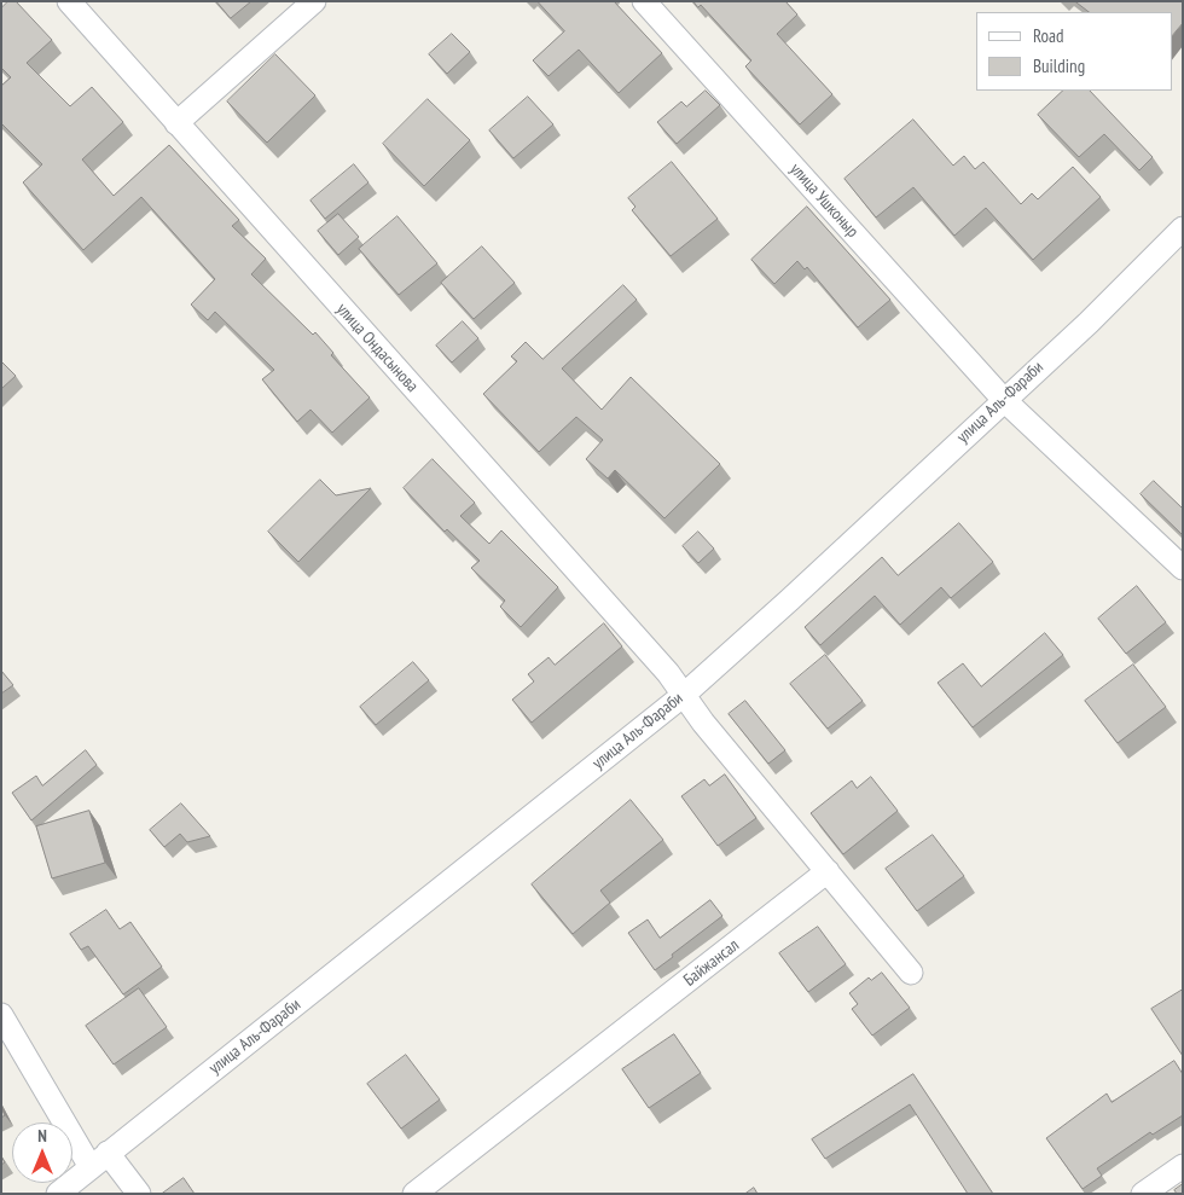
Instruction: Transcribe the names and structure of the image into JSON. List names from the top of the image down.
{
  "streets": {
    "street": [
      "улица Ушконыр",
      "улица Ондасынова",
      "улица Аль-Фараби",
      "Байжансал"
    ]
  },
  "crossings": [
    ["улица Ушконыр", "улица Аль-Фараби"],
    ["улица Ондасынова", "улица Аль-Фараби"]
  ],
  "legend": ["Road", "Building"],
  "north": "top"
}
